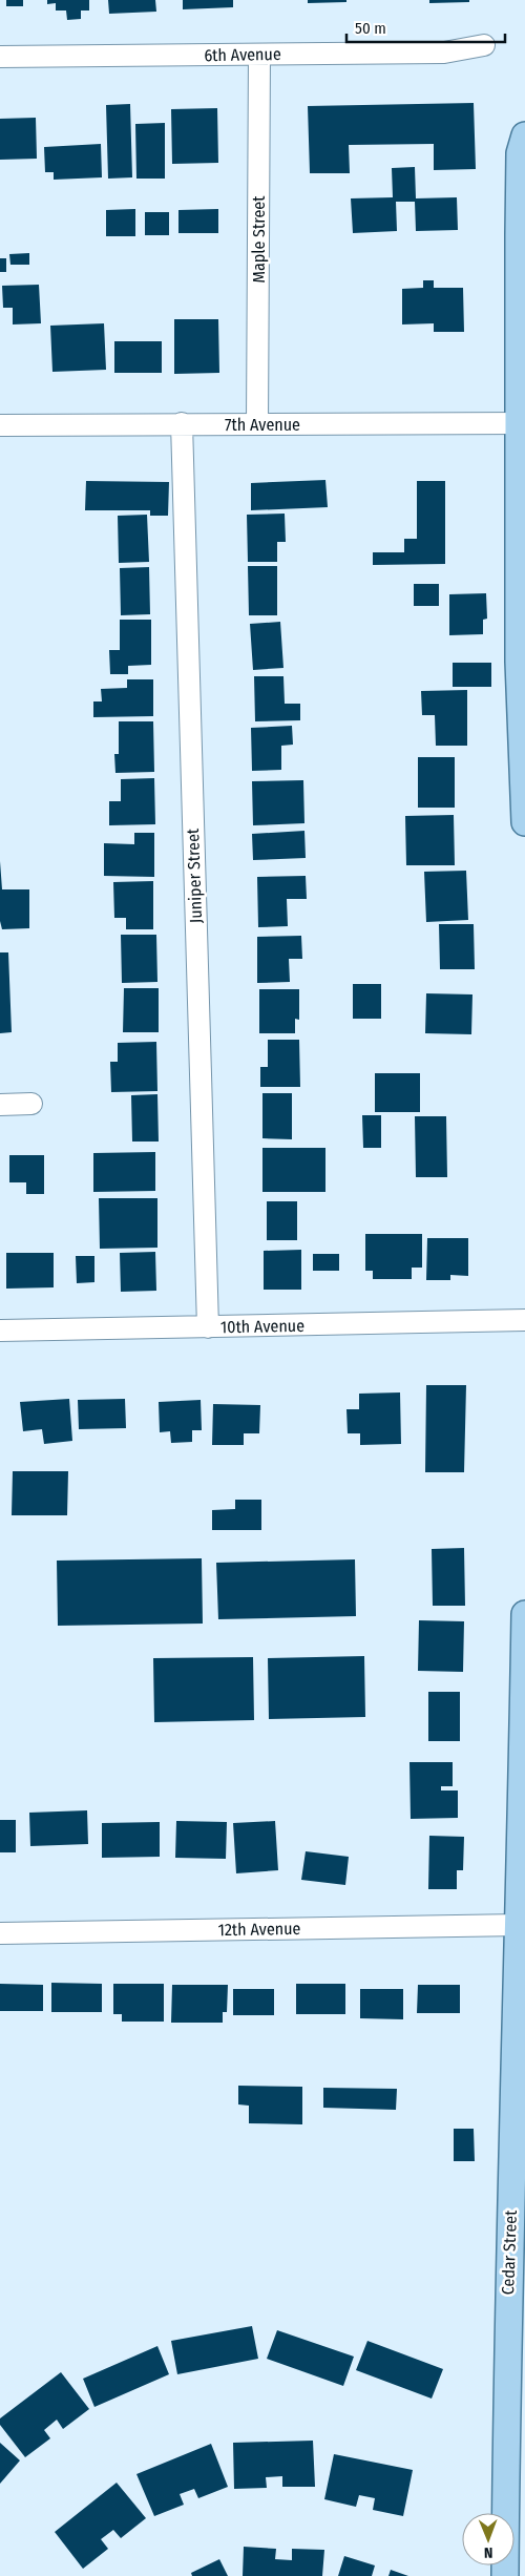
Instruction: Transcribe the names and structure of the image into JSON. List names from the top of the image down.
{
  "streets": {
    "main road": ["Cedar Street"],
    "street": [
      "6th Avenue",
      "Maple Street",
      "7th Avenue",
      "Juniper Street",
      "10th Avenue",
      "12th Avenue"
    ]
  },
  "crossings": [
    ["6th Avenue", "Maple Street"],
    ["Maple Street", "7th Avenue"],
    ["7th Avenue", "Juniper Street"],
    ["Juniper Street", "10th Avenue"],
    ["12th Avenue", "Cedar Street"]
  ],
  "scale_bar": "50 m",
  "north": "bottom"
}
